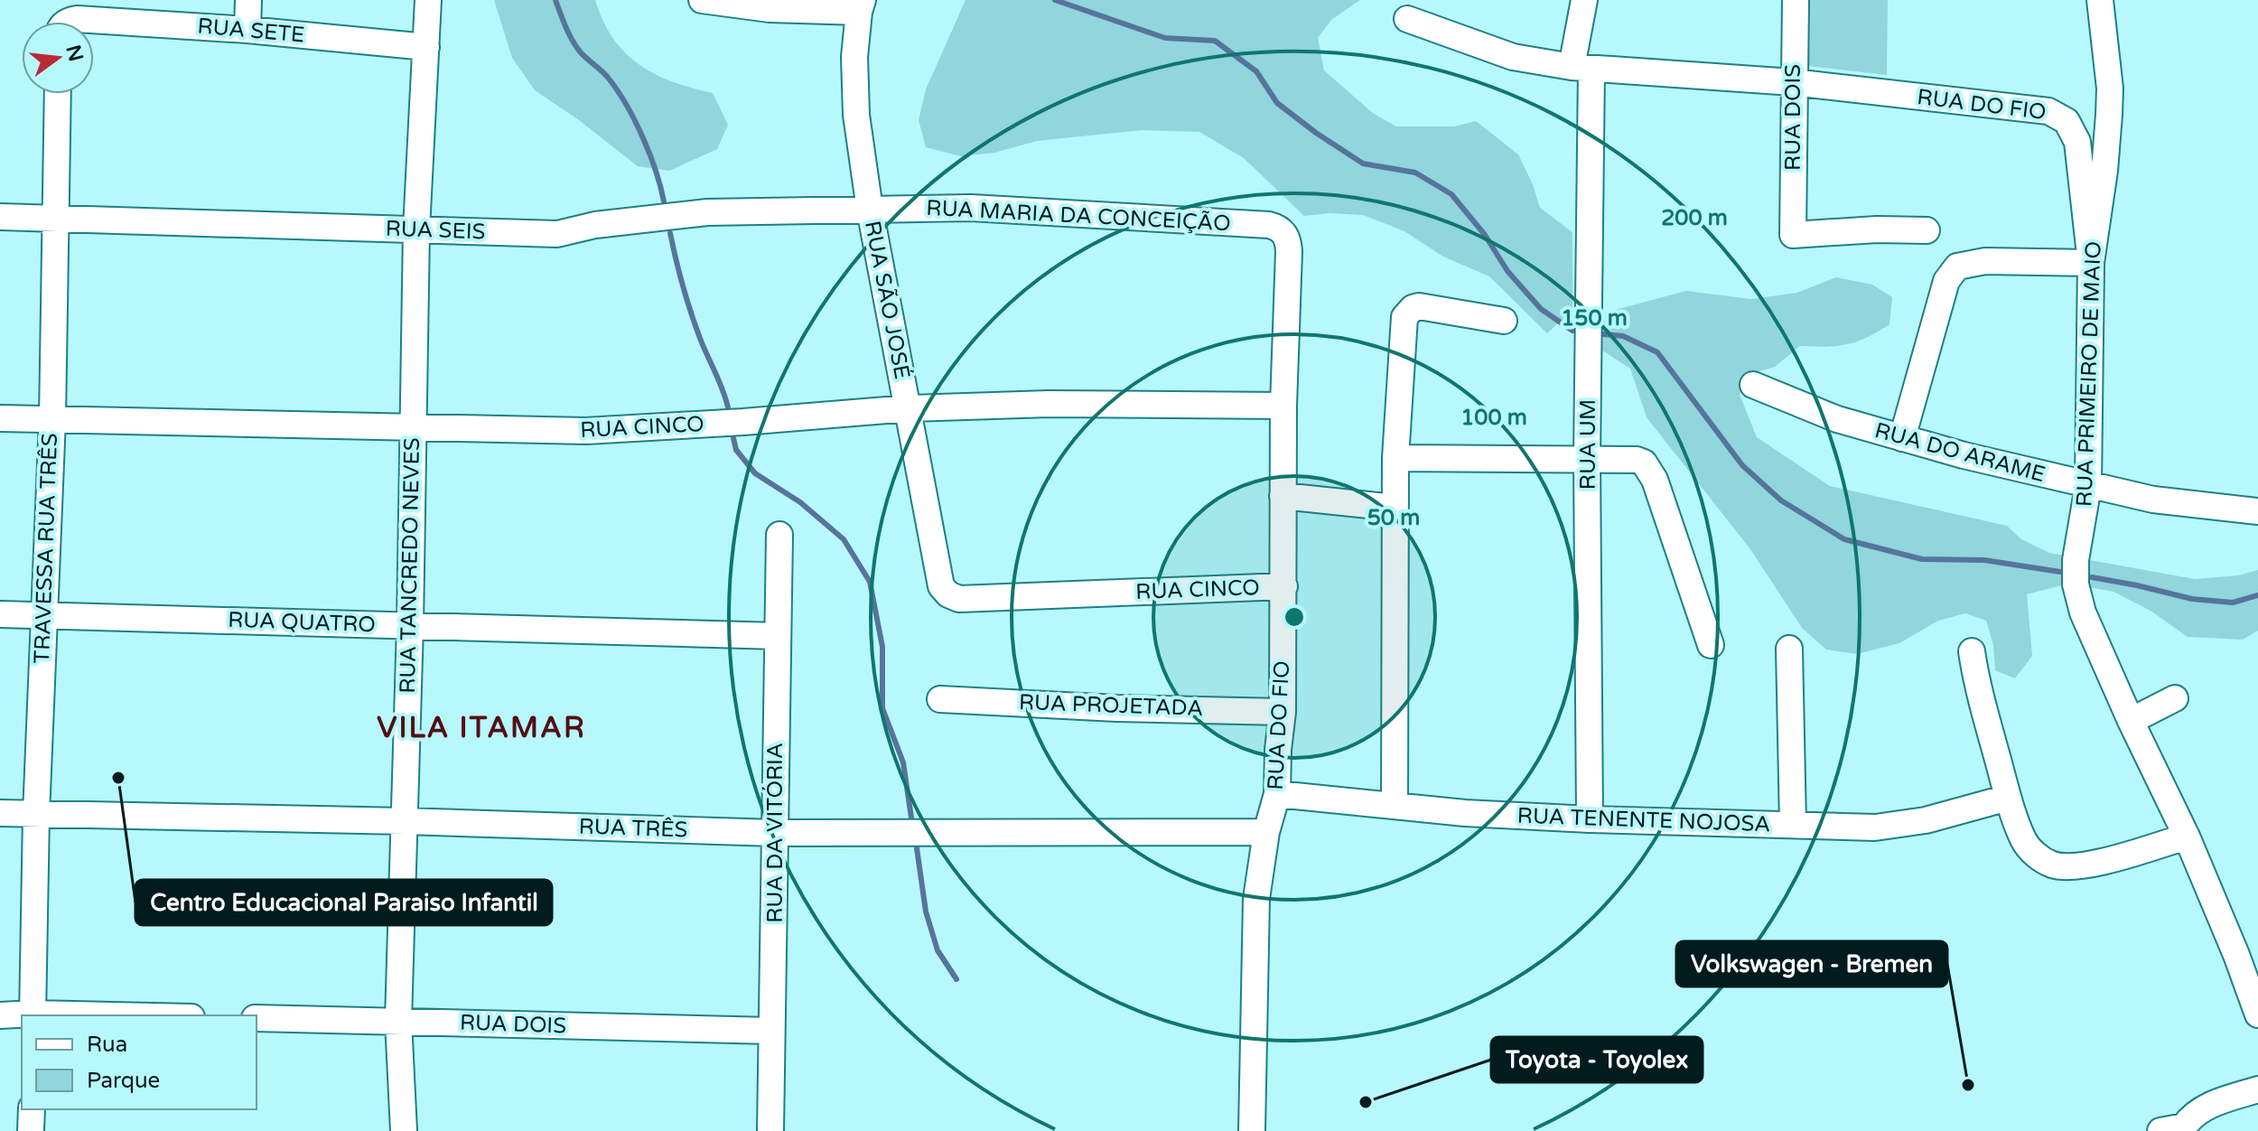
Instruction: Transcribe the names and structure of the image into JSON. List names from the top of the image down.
{
  "streets": {
    "street": [
      "RUA SETE",
      "RUA DO FIO",
      "RUA DOIS",
      "RUA MARIA DA CONCEIÇÃO",
      "RUA SEIS",
      "RUA SÃO JOSÉ",
      "RUA PRIMEIRO DE MAIO",
      "RUA CINCO",
      "RUA UM",
      "RUA DO ARAME",
      "TRAVESSA RUA TRÊS",
      "RUA TANCREDO NEVES",
      "RUA QUATRO",
      "RUA PROJETADA",
      "RUA TENENTE NOJOSA",
      "RUA TRÊS",
      "RUA DA VITÓRIA"
    ]
  },
  "crossings": [
    ["RUA SETE", "RUA TANCREDO NEVES"],
    ["RUA DO FIO", "RUA DOIS"],
    ["RUA DO FIO", "RUA MARIA DA CONCEIÇÃO"],
    ["RUA DO FIO", "RUA PRIMEIRO DE MAIO"],
    ["RUA DO FIO", "RUA CINCO"],
    ["RUA DO FIO", "RUA PROJETADA"],
    ["RUA DO FIO", "RUA TENENTE NOJOSA"],
    ["RUA DO FIO", "RUA TRÊS"],
    ["RUA DOIS", "RUA TANCREDO NEVES"],
    ["RUA DOIS", "RUA DA VITÓRIA"],
    ["RUA MARIA DA CONCEIÇÃO", "RUA SEIS"],
    ["RUA MARIA DA CONCEIÇÃO", "RUA SÃO JOSÉ"],
    ["RUA SEIS", "RUA SÃO JOSÉ"],
    ["RUA SEIS", "TRAVESSA RUA TRÊS"],
    ["RUA SEIS", "RUA TANCREDO NEVES"],
    ["RUA SÃO JOSÉ", "RUA CINCO"],
    ["RUA PRIMEIRO DE MAIO", "RUA DO ARAME"],
    ["RUA CINCO", "TRAVESSA RUA TRÊS"],
    ["RUA CINCO", "RUA TANCREDO NEVES"],
    ["RUA UM", "RUA TENENTE NOJOSA"],
    ["TRAVESSA RUA TRÊS", "RUA QUATRO"],
    ["TRAVESSA RUA TRÊS", "RUA TRÊS"],
    ["RUA TANCREDO NEVES", "RUA QUATRO"],
    ["RUA TANCREDO NEVES", "RUA TRÊS"],
    ["RUA QUATRO", "RUA DA VITÓRIA"],
    ["RUA TRÊS", "RUA DA VITÓRIA"]
  ],
  "districts": ["VILA ITAMAR"],
  "places": ["Centro Educacional Paraiso Infantil", "Volkswagen - Bremen", "Toyota - Toyolex"],
  "legend": ["Rua", "Parque"],
  "north": "right",
  "rings": [
    "200 m",
    "150 m",
    "100 m",
    "50 m"
  ]
}
